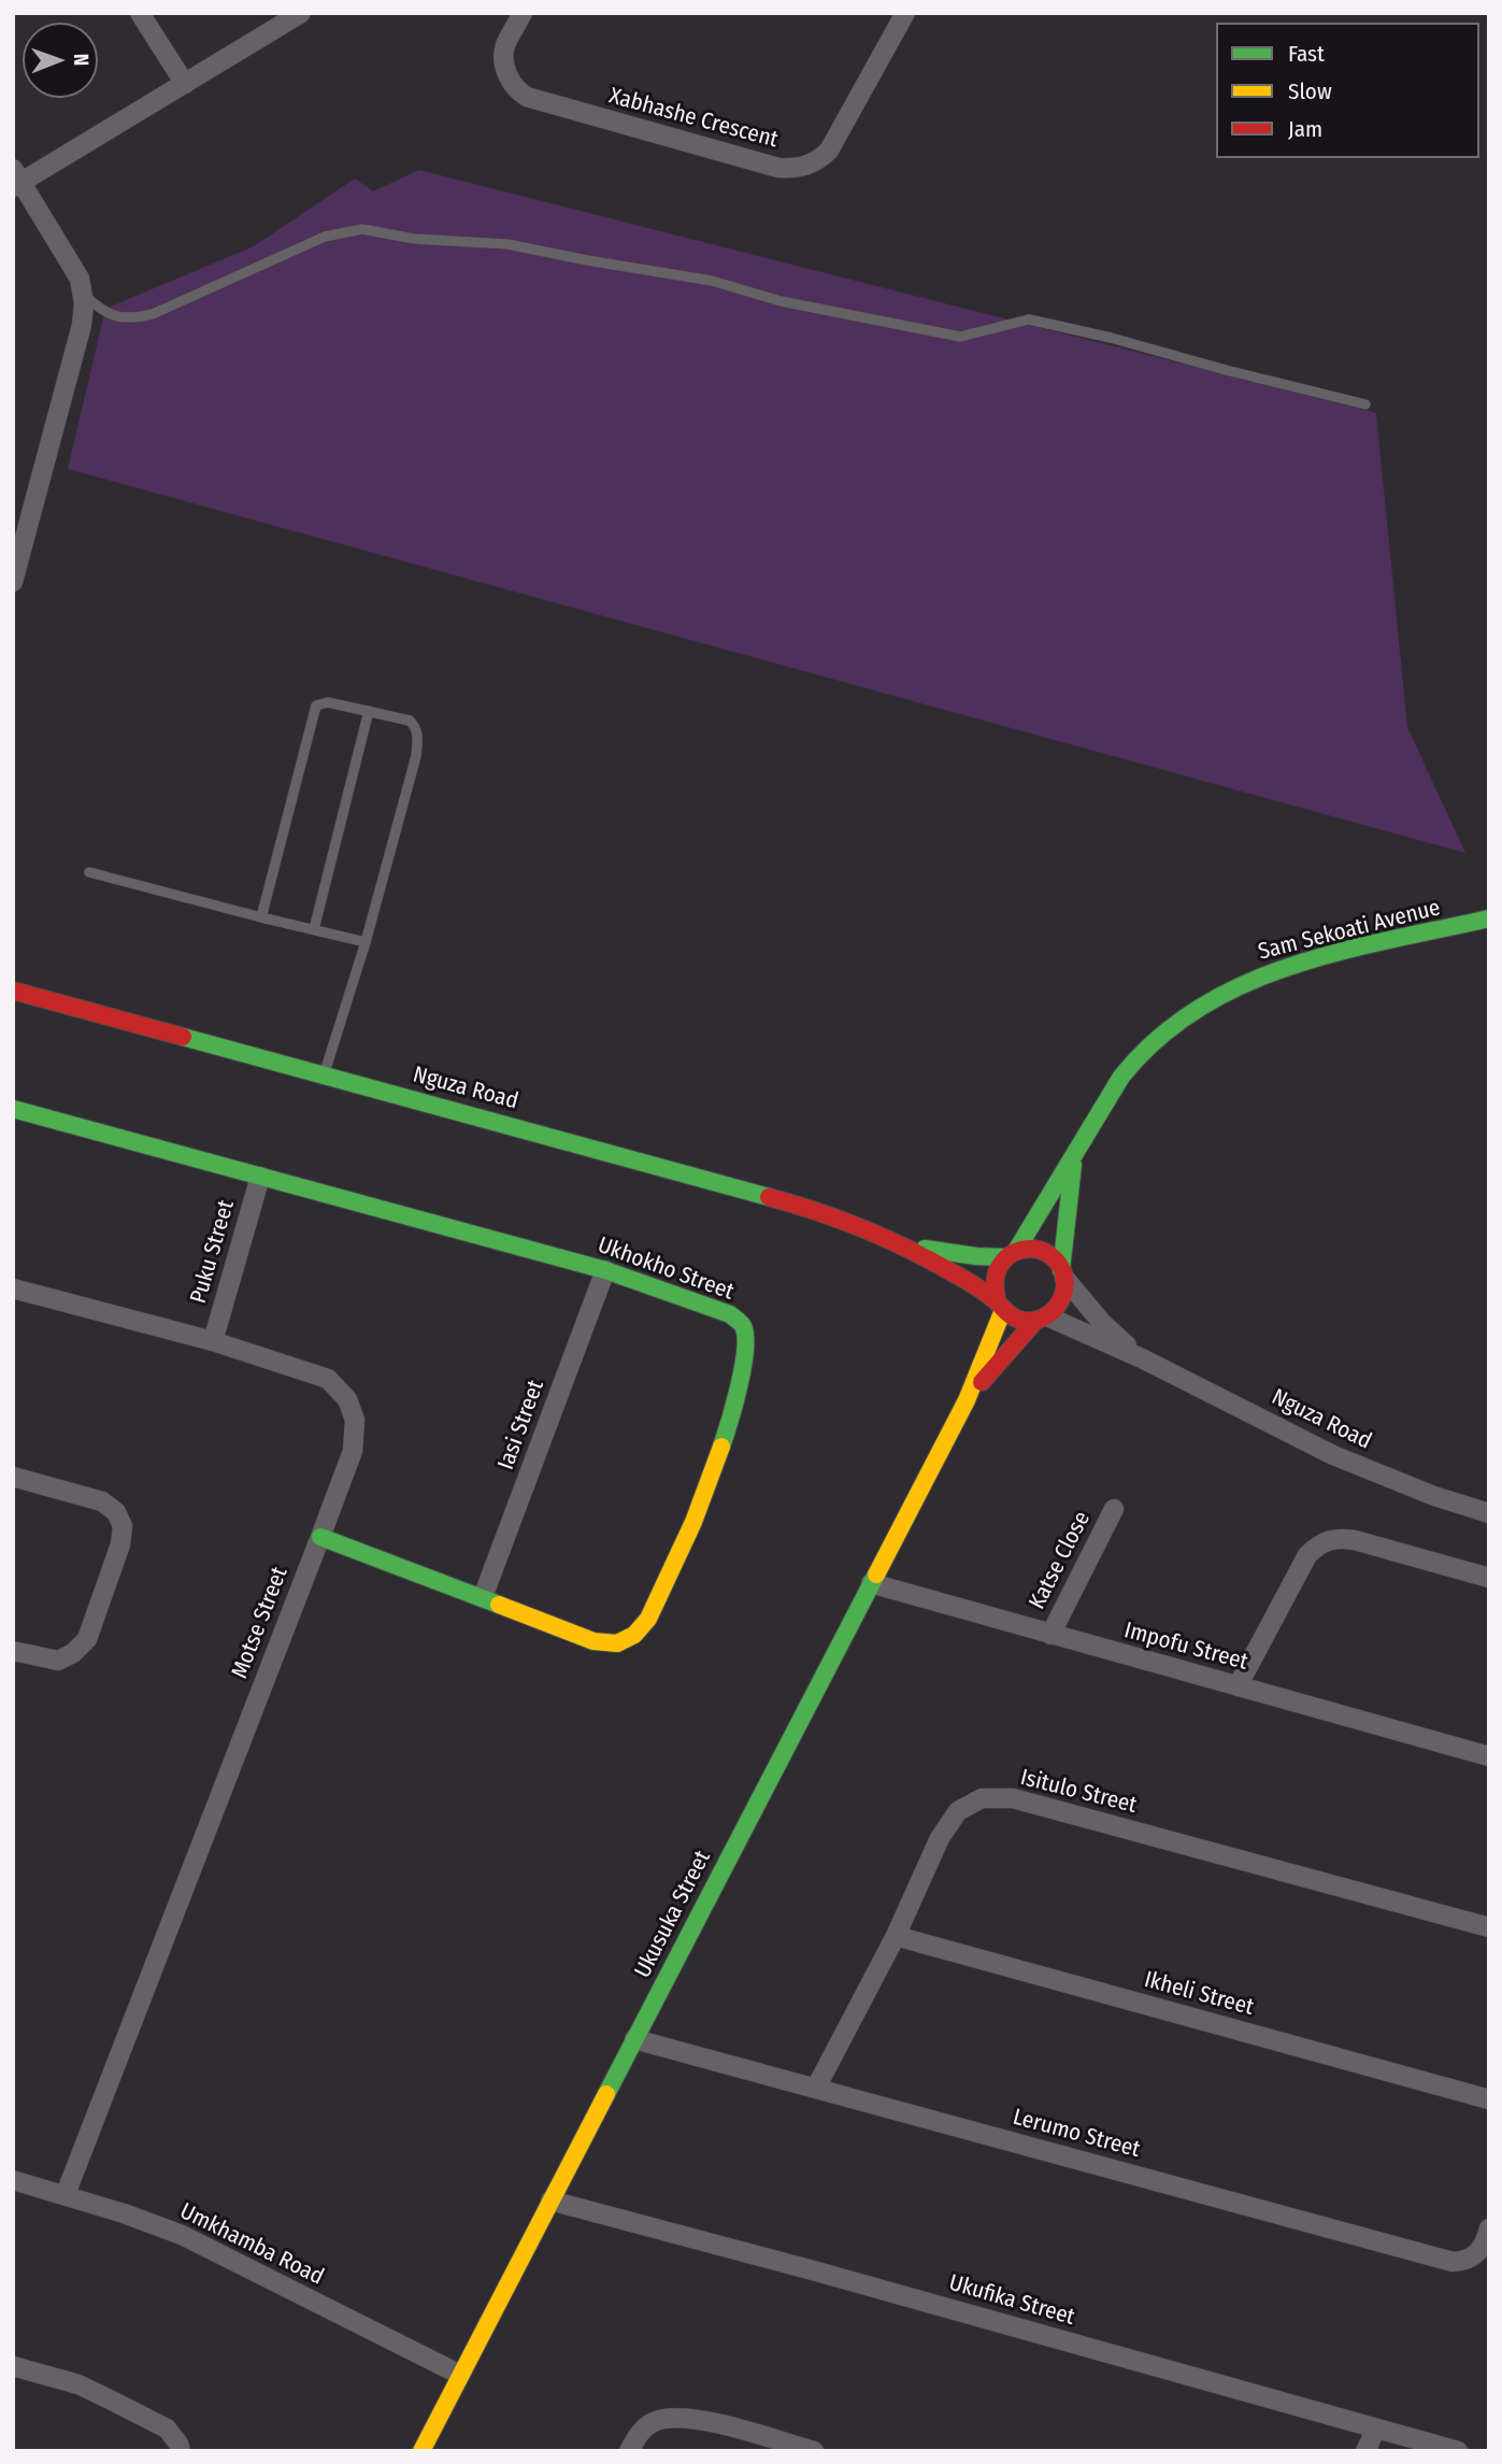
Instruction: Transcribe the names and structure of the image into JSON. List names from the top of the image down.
{
  "streets": {
    "street": [
      "Xabhashe Crescent",
      "Sam Sekoati Avenue",
      "Nguza Road",
      "Puku Street",
      "Ukhokho Street",
      "Iasi Street",
      "Katse Close",
      "Motse Street",
      "Impofu Street",
      "Isitulo Street",
      "Ukusuka Street",
      "Ikheli Street",
      "Lerumo Street",
      "Umkhamba Road",
      "Ukufika Street"
    ]
  },
  "crossings": [
    ["Sam Sekoati Avenue", "Nguza Road"],
    ["Sam Sekoati Avenue", "Ukusuka Street"],
    ["Nguza Road", "Ukusuka Street"],
    ["Puku Street", "Ukhokho Street"],
    ["Puku Street", "Motse Street"],
    ["Ukhokho Street", "Iasi Street"],
    ["Ukhokho Street", "Motse Street"],
    ["Katse Close", "Impofu Street"],
    ["Motse Street", "Umkhamba Road"],
    ["Impofu Street", "Ukusuka Street"],
    ["Isitulo Street", "Ikheli Street"],
    ["Isitulo Street", "Lerumo Street"],
    ["Ukusuka Street", "Lerumo Street"],
    ["Ukusuka Street", "Umkhamba Road"],
    ["Ukusuka Street", "Ukufika Street"]
  ],
  "legend": ["Fast", "Slow", "Jam"],
  "north": "right"
}
